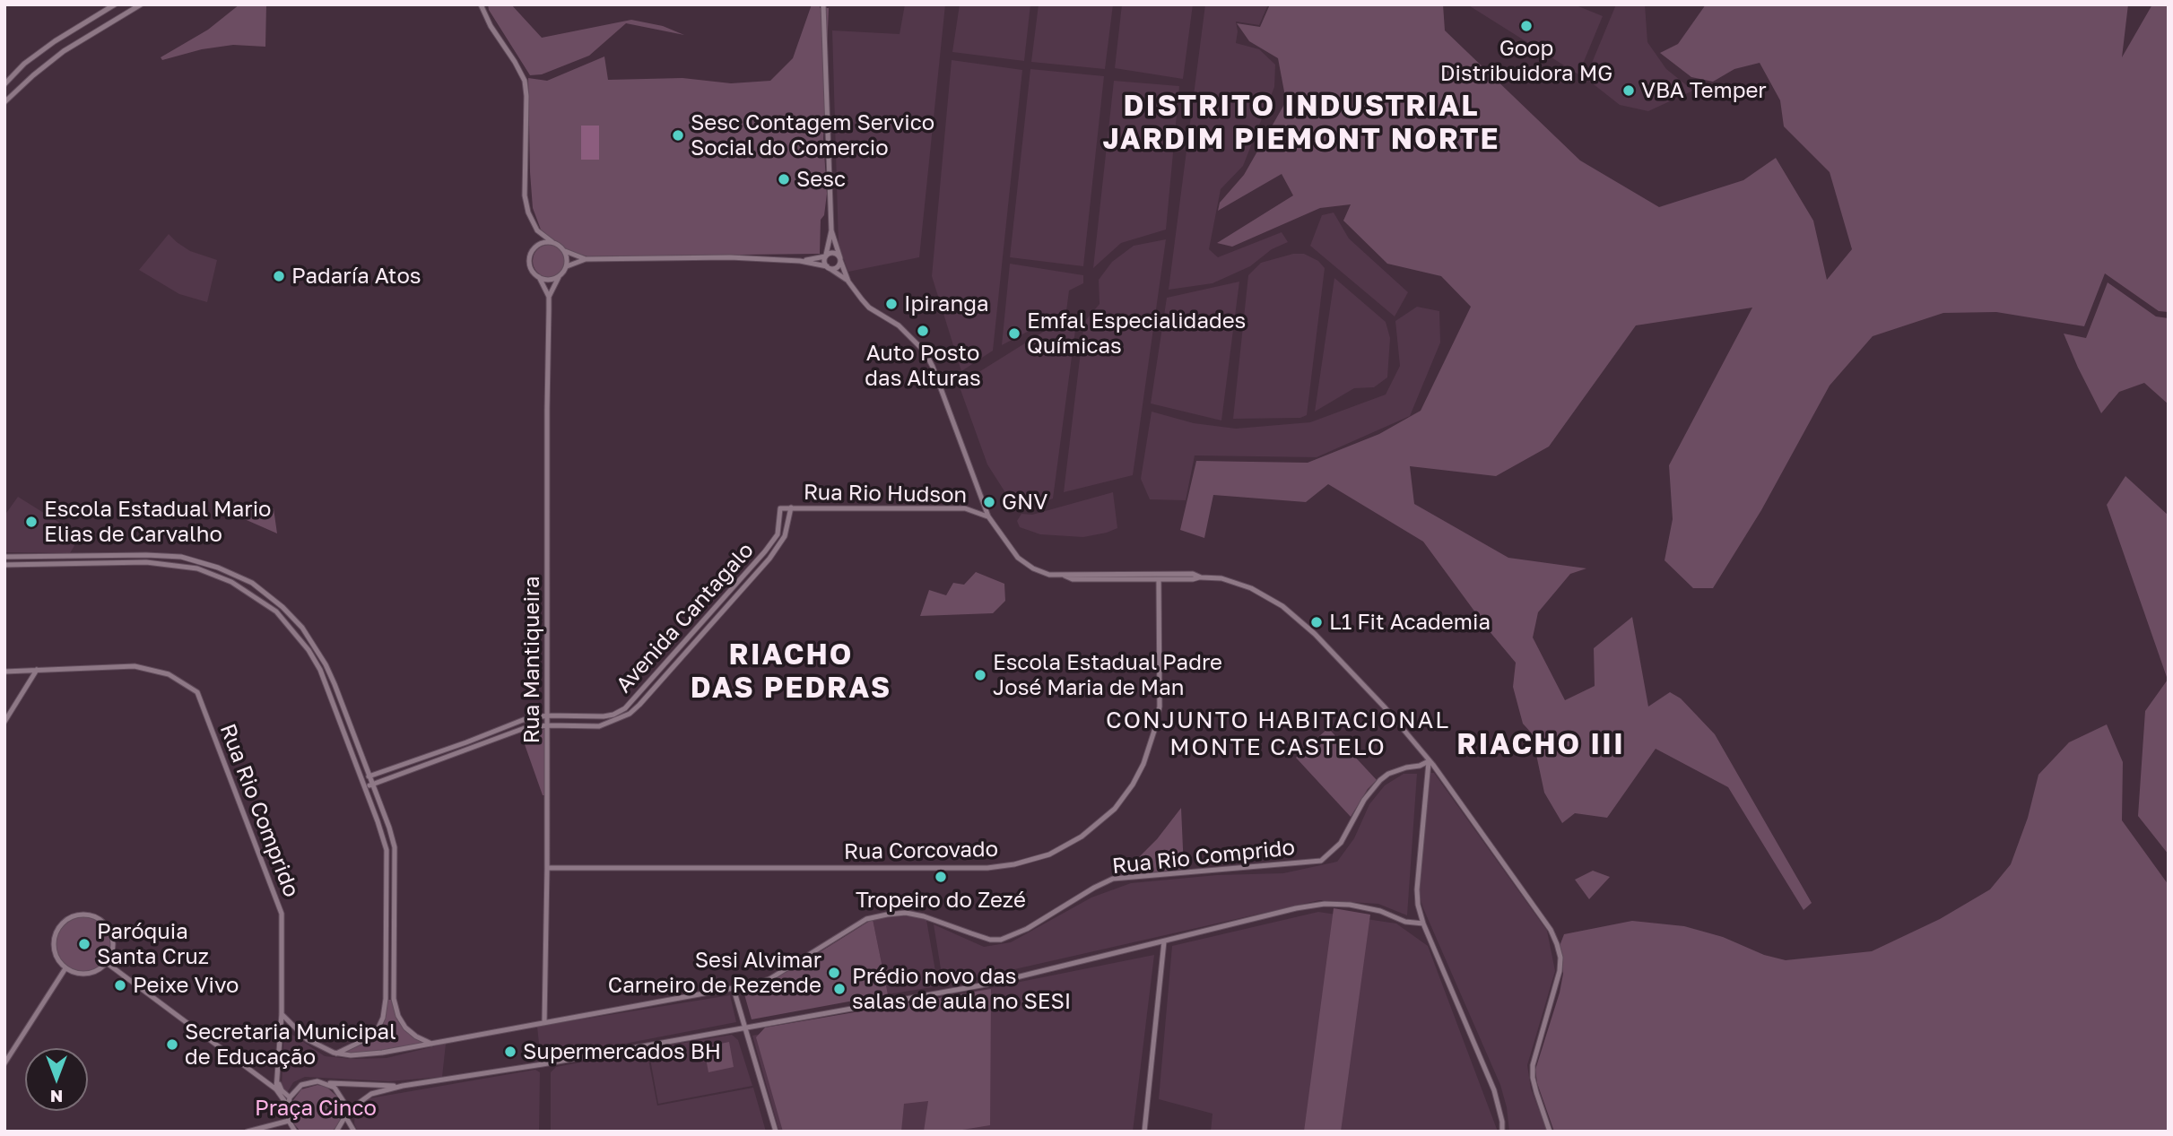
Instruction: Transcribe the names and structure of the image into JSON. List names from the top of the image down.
{
  "streets": {
    "street": [
      "Rua Rio Hudson",
      "Avenida Cantagalo",
      "Rua Mantiqueira",
      "Rua Rio Comprido",
      "Rua Corcovado"
    ]
  },
  "crossings": [
    ["Rua Rio Hudson", "Avenida Cantagalo"],
    ["Avenida Cantagalo", "Rua Mantiqueira"],
    ["Rua Mantiqueira", "Rua Rio Comprido"],
    ["Rua Mantiqueira", "Rua Corcovado"]
  ],
  "districts": [
    "DISTRITO INDUSTRIAL JARDIM PIEMONT NORTE",
    "RIACHO DAS PEDRAS",
    "CONJUNTO HABITACIONAL MONTE CASTELO",
    "RIACHO III"
  ],
  "parks": ["Praça Cinco"],
  "places": [
    "Goop Distribuidora MG",
    "VBA Temper",
    "Sesc Contagem Servico Social do Comercio",
    "Sesc",
    "Padaría Atos",
    "Ipiranga",
    "Auto Posto das Alturas",
    "Emfal Especialidades Químicas",
    "GNV",
    "Escola Estadual Mario Elias de Carvalho",
    "L1 Fit Academia",
    "Escola Estadual Padre José Maria de Man",
    "Tropeiro do Zezé",
    "Paróquia Santa Cruz",
    "Sesi Alvimar Carneiro de Rezende",
    "Peixe Vivo",
    "Prédio novo das salas de aula no SESI",
    "Secretaria Municipal de Educação",
    "Supermercados BH"
  ],
  "north": "bottom"
}
